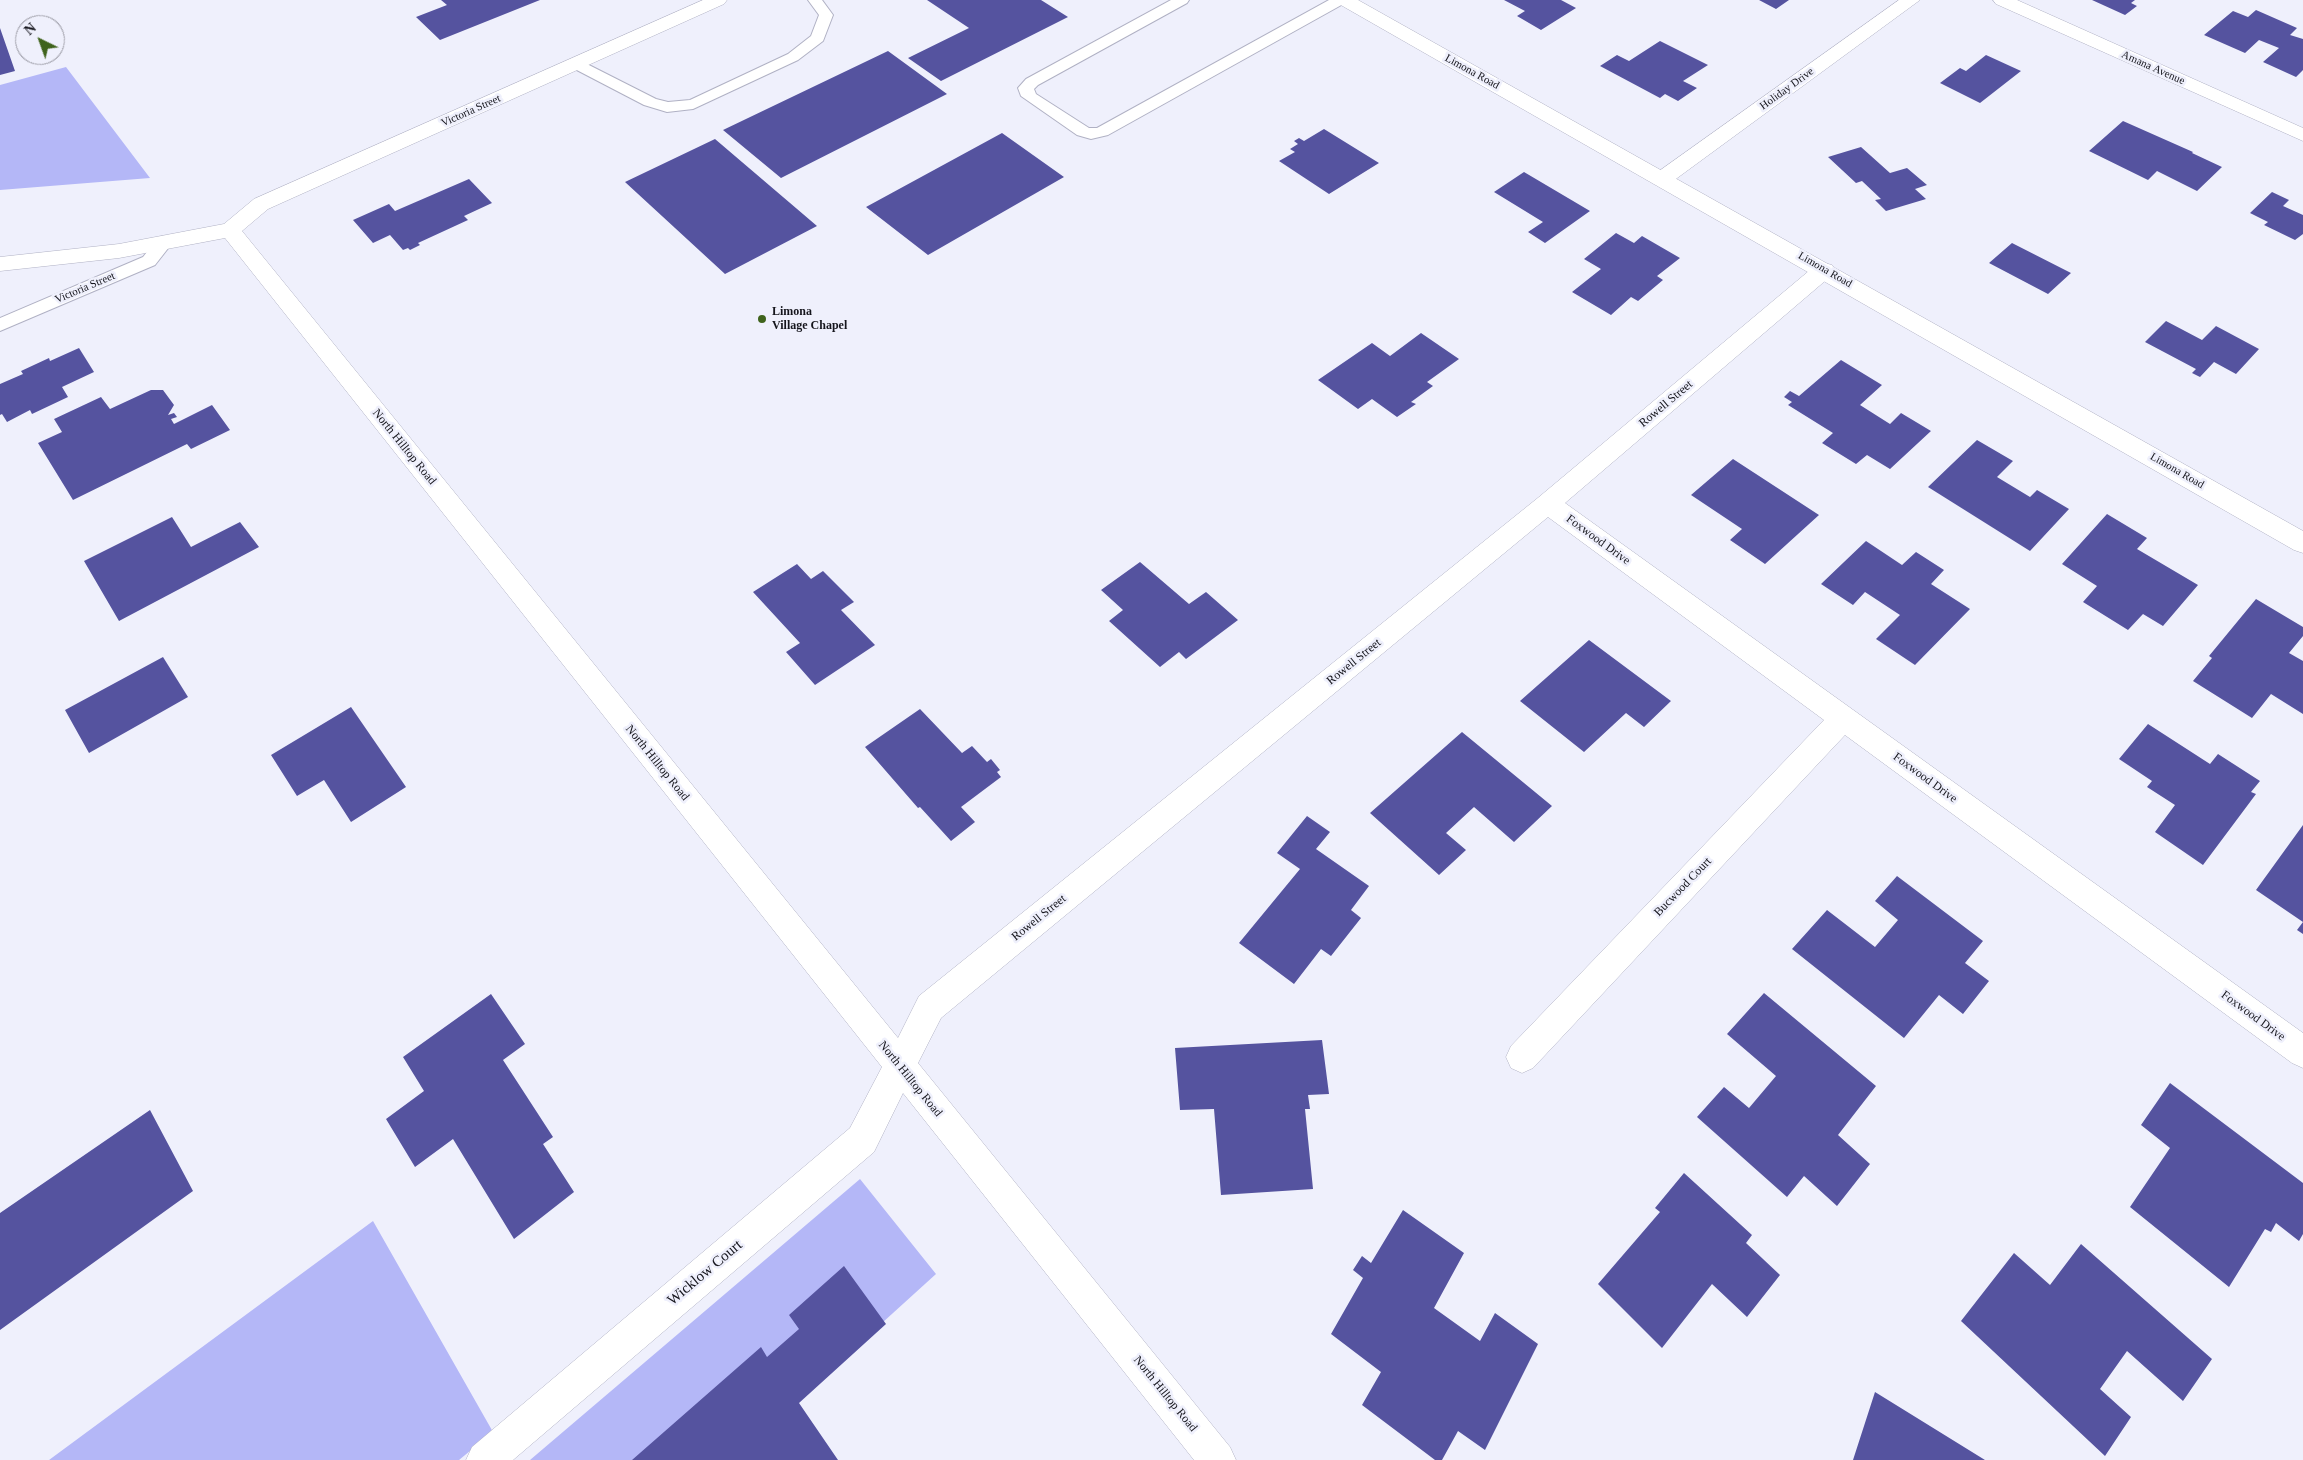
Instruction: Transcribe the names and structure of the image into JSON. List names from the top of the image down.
{
  "streets": {
    "street": [
      "Amana Avenue",
      "Limona Road",
      "Holiday Drive",
      "Victoria Street",
      "Rowell Street",
      "North Hilltop Road",
      "Foxwood Drive",
      "Bucwood Court",
      "Wicklow Court"
    ]
  },
  "crossings": [
    ["Limona Road", "Holiday Drive"],
    ["Limona Road", "Rowell Street"],
    ["Victoria Street", "North Hilltop Road"],
    ["Rowell Street", "North Hilltop Road"],
    ["Rowell Street", "Foxwood Drive"],
    ["Rowell Street", "Wicklow Court"],
    ["North Hilltop Road", "Wicklow Court"],
    ["Foxwood Drive", "Bucwood Court"]
  ],
  "places": ["Limona Village Chapel"],
  "north": "top left"
}
